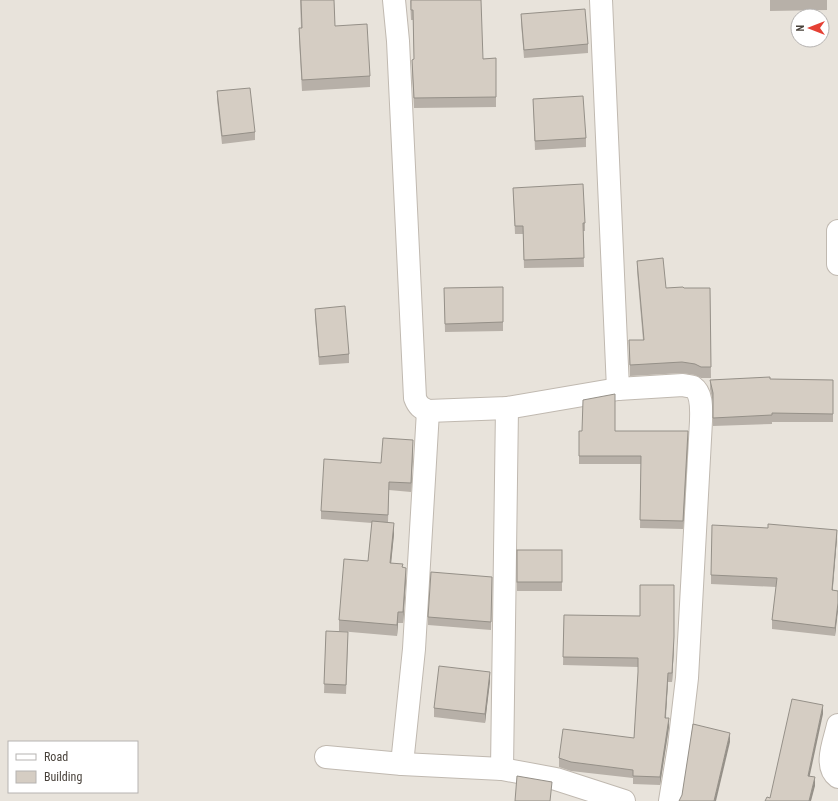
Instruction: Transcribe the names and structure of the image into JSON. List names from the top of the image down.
{
  "legend": ["Road", "Building"],
  "north": "left"
}
